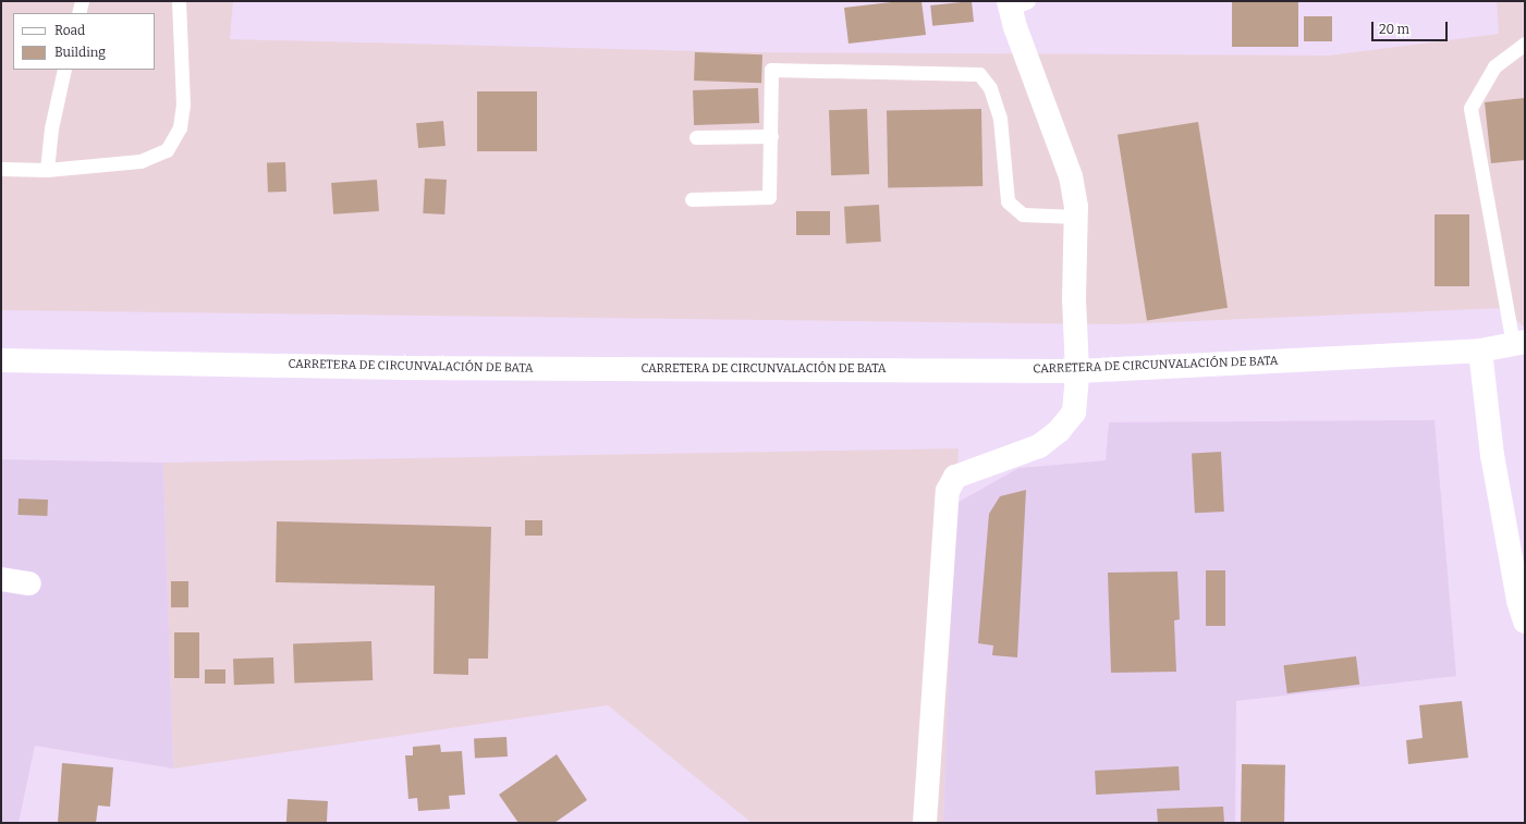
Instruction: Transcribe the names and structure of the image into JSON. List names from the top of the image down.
{
  "streets": {
    "main road": ["CARRETERA DE CIRCUNVALACIÓN DE BATA"]
  },
  "legend": ["Road", "Building"],
  "scale_bar": "20 m"
}
